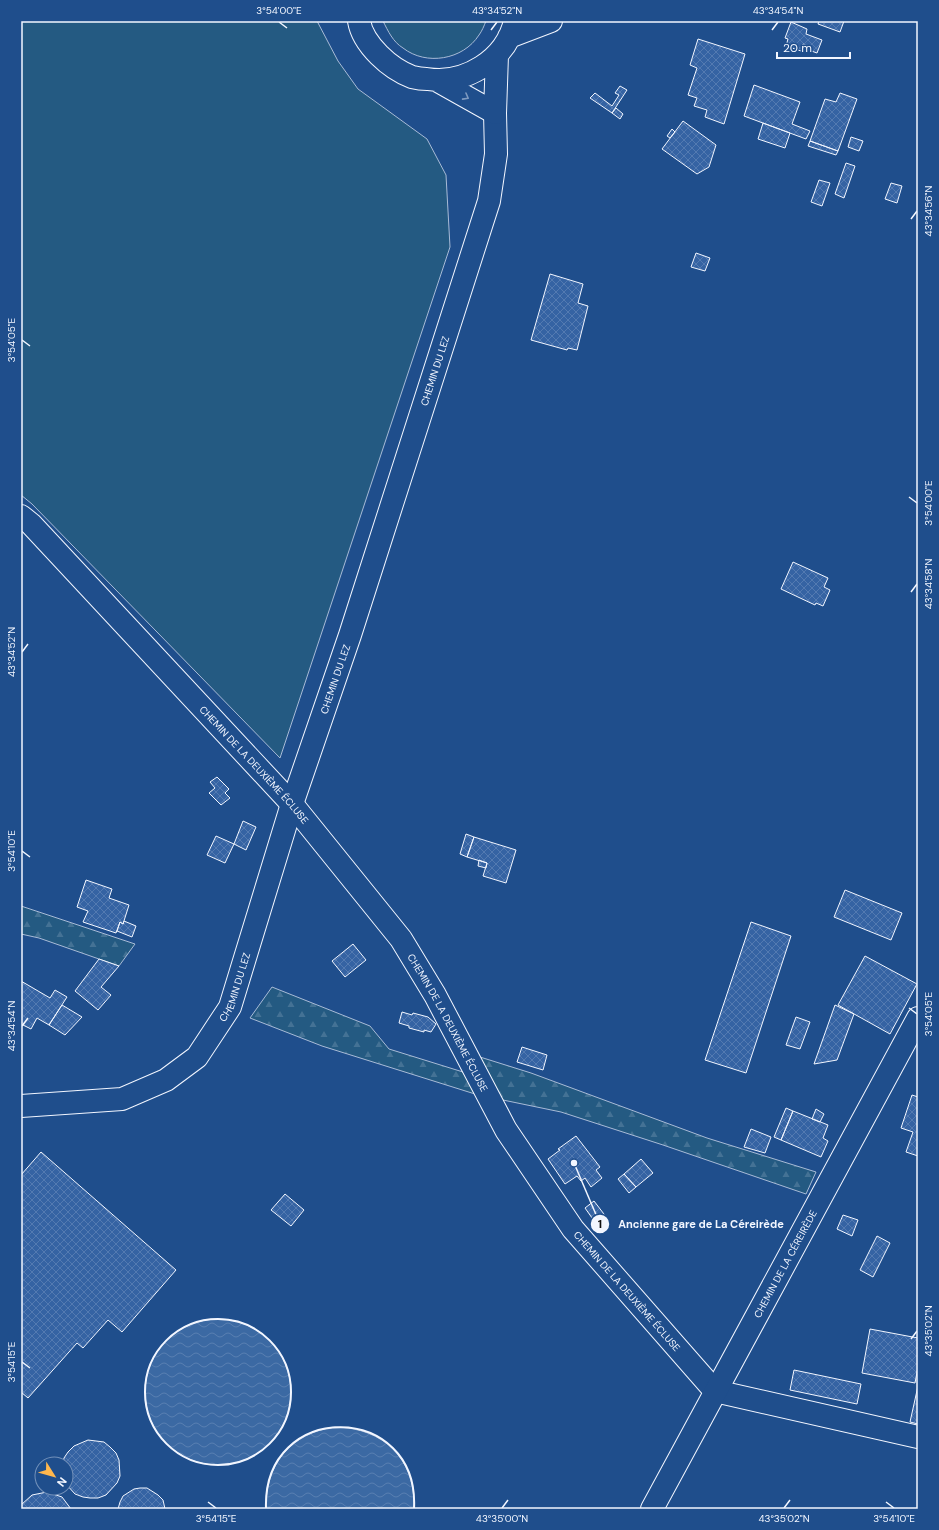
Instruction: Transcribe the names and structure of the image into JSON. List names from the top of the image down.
{
  "streets": {
    "street": ["CHEMIN DU LEZ", "CHEMIN DE LA DEUXIÈME ÉCLUSE", "CHEMIN DE LA CÉREIRÈDE"]
  },
  "crossings": [
    ["CHEMIN DU LEZ", "CHEMIN DE LA DEUXIÈME ÉCLUSE"],
    ["CHEMIN DE LA DEUXIÈME ÉCLUSE", "CHEMIN DE LA CÉREIRÈDE"]
  ],
  "places": ["Ancienne gare de La Céreirède"],
  "scale_bar": "20 m",
  "north": "bottom right",
  "coordinates": [
    "3°54'00\"E",
    "43°34'52\"N",
    "43°34'54\"N",
    "43°34'56\"N",
    "3°54'05\"E",
    "43°34'58\"N",
    "3°54'10\"E",
    "43°35'02\"N",
    "3°54'15\"E",
    "43°35'00\"N"
  ]
}
